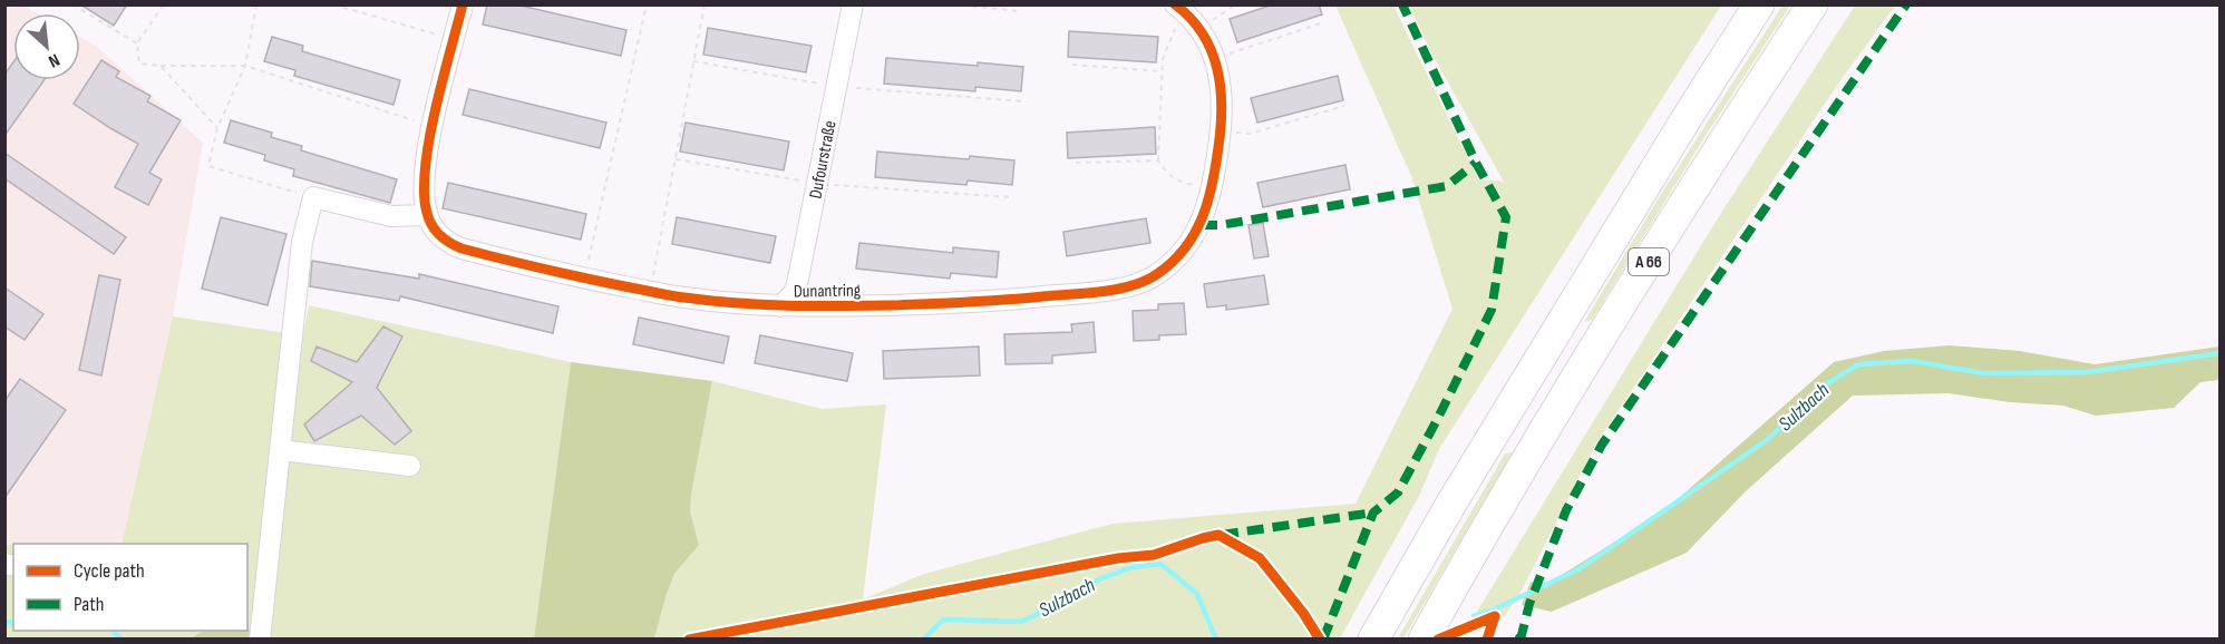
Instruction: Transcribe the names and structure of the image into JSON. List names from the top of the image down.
{
  "streets": {
    "highway": ["A 66"],
    "street": ["Dufourstraße", "Dunantring"]
  },
  "crossings": [
    ["Dufourstraße", "Dunantring"]
  ],
  "water": ["Sulzbach"],
  "legend": ["Cycle path", "Path"],
  "north": "bottom right"
}
